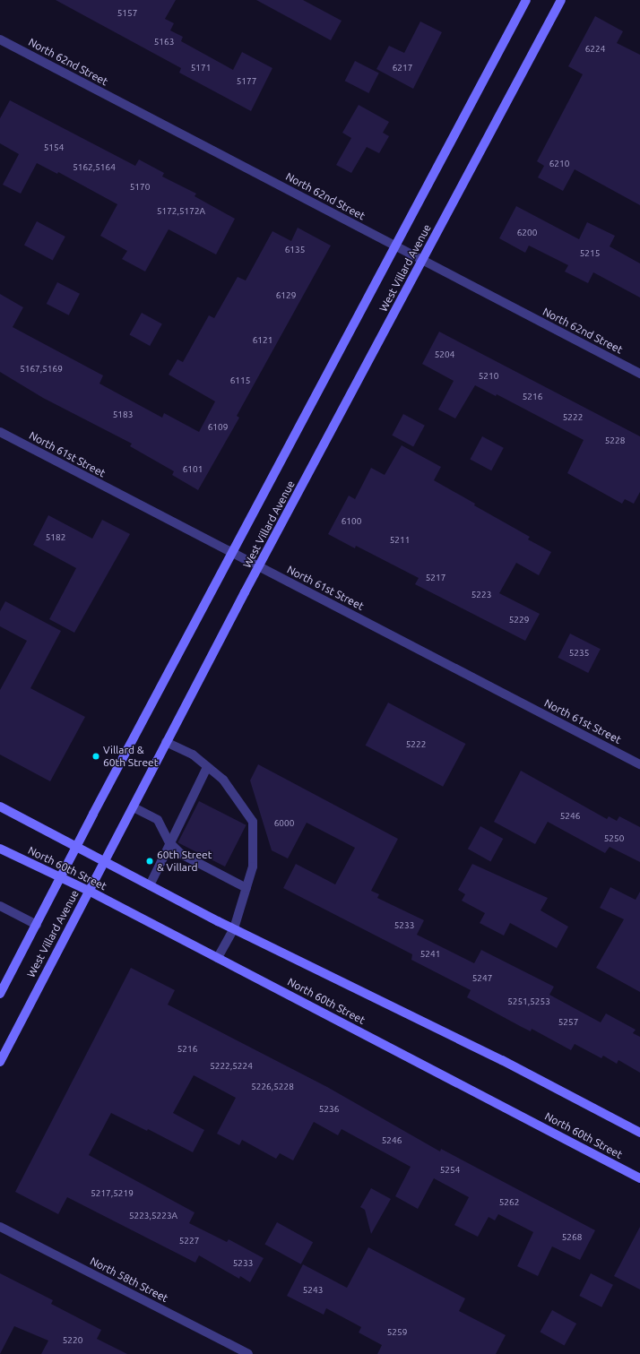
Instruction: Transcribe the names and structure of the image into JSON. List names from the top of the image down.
{
  "streets": {
    "street": [
      "North 62nd Street",
      "West Villard Avenue",
      "North 61st Street",
      "North 60th Street",
      "North 58th Street"
    ]
  },
  "crossings": [
    ["North 62nd Street", "West Villard Avenue"],
    ["West Villard Avenue", "North 61st Street"],
    ["West Villard Avenue", "North 60th Street"]
  ],
  "places": ["Villard & 60th Street", "60th Street & Villard"],
  "house_numbers": [
    "5157",
    "5163",
    "6224",
    "5171",
    "6217",
    "5177",
    "5154",
    "6210",
    "5162,5164",
    "5170",
    "5172,5172A",
    "6200",
    "6135",
    "5215",
    "6129",
    "6121",
    "5204",
    "5167,5169",
    "5210",
    "6115",
    "5216",
    "5183",
    "5222",
    "6109",
    "5228",
    "6101",
    "6100",
    "5182",
    "5211",
    "5217",
    "5223",
    "5229",
    "5235",
    "5222",
    "5246",
    "6000",
    "5250",
    "5233",
    "5241",
    "5247",
    "5251,5253",
    "5257",
    "5216",
    "5222,5224",
    "5226,5228",
    "5236",
    "5246",
    "5254",
    "5217,5219",
    "5262",
    "5223,5223A",
    "5268",
    "5227",
    "5233",
    "5243",
    "5259",
    "5220"
  ]
}
